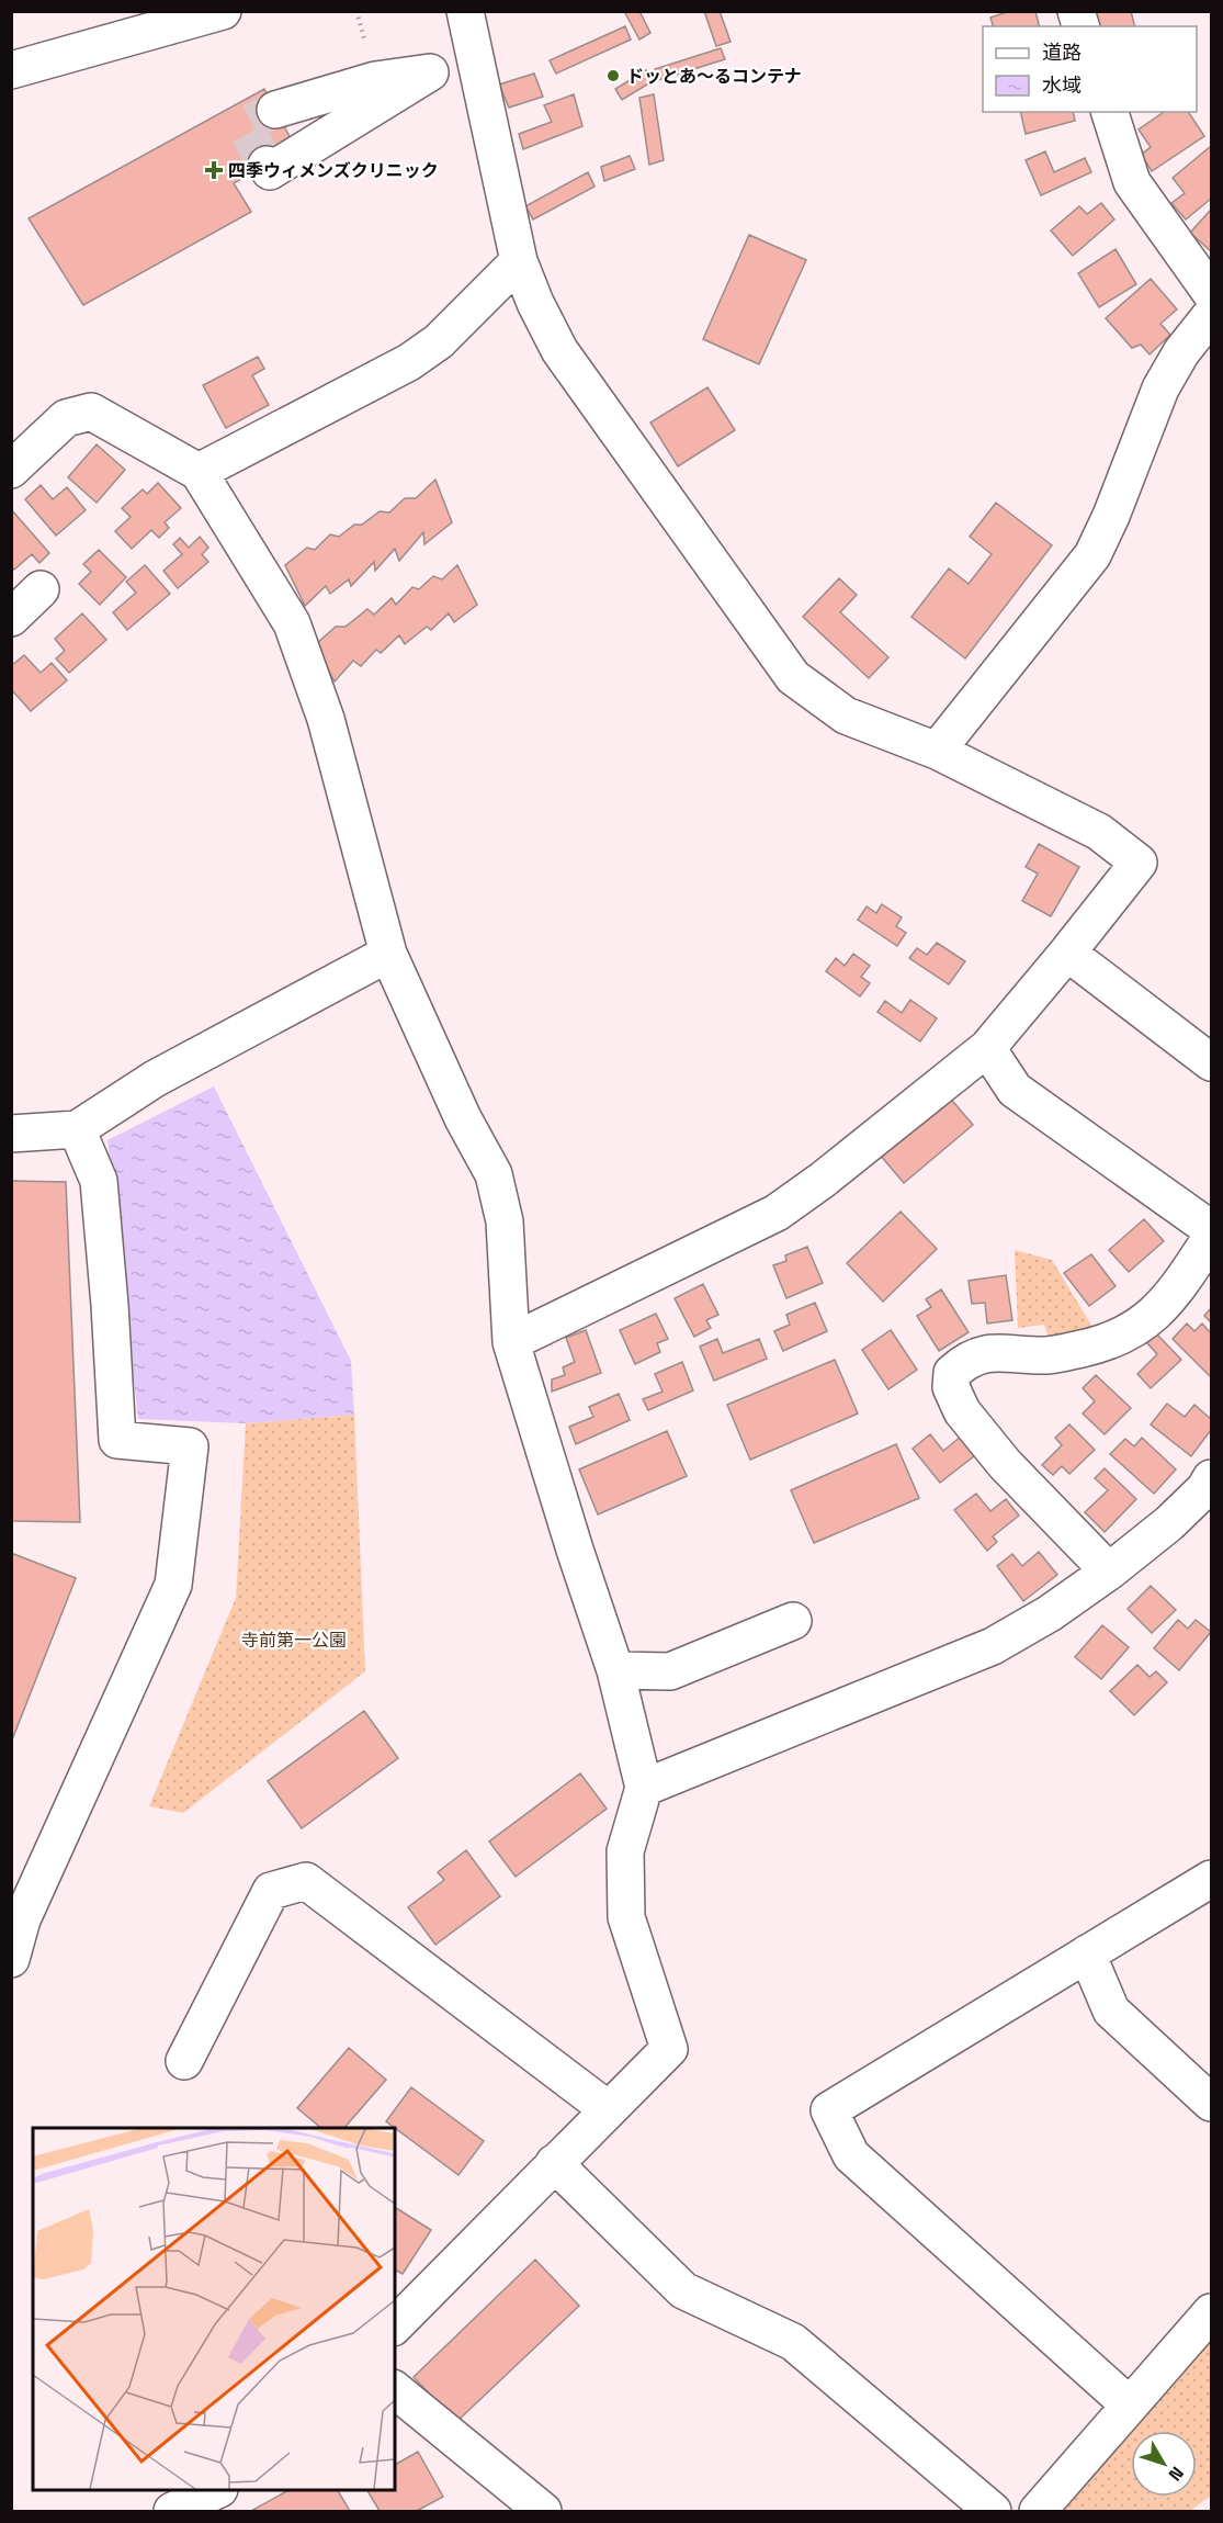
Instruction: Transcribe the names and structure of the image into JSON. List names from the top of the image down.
{
  "parks": ["寺前第一公園"],
  "places": {
    "other": ["ドッとあ〜るコンテナ"],
    "health": ["四季ウィメンズクリニック"]
  },
  "legend": ["道路", "水域"],
  "north": "bottom right"
}
